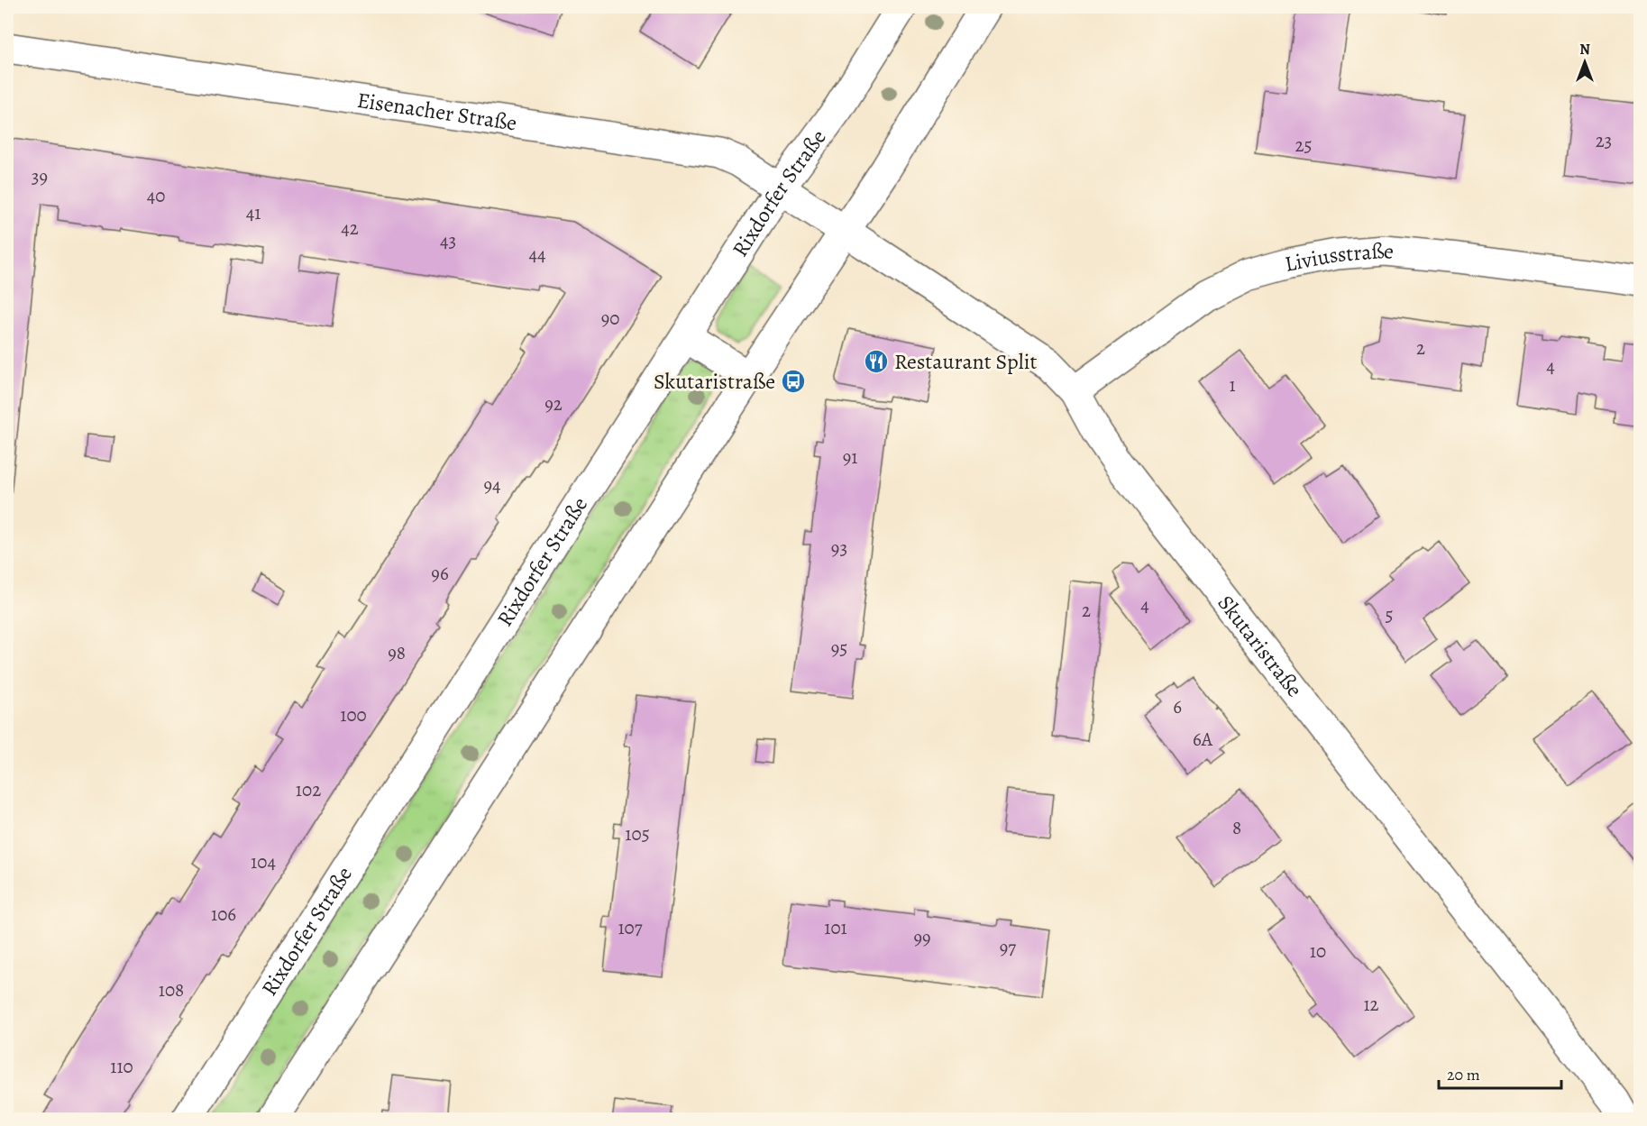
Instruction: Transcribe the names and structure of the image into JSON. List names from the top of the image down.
{
  "streets": {
    "street": [
      "Eisenacher Straße",
      "Rixdorfer Straße",
      "Liviusstraße",
      "Skutaristraße"
    ]
  },
  "crossings": [
    ["Eisenacher Straße", "Rixdorfer Straße"],
    ["Eisenacher Straße", "Skutaristraße"],
    ["Liviusstraße", "Skutaristraße"]
  ],
  "places": {
    "restaurant": ["Restaurant Split"],
    "bus stop": ["Skutaristraße"]
  },
  "house_numbers": [
    "23",
    "25",
    "39",
    "40",
    "41",
    "42",
    "43",
    "44",
    "90",
    "2",
    "4",
    "1",
    "92",
    "91",
    "94",
    "93",
    "96",
    "4",
    "2",
    "5",
    "95",
    "98",
    "6",
    "100",
    "6A",
    "102",
    "8",
    "105",
    "104",
    "106",
    "107",
    "101",
    "99",
    "97",
    "10",
    "108",
    "12",
    "110"
  ],
  "scale_bar": "20 m",
  "north": "top"
}
